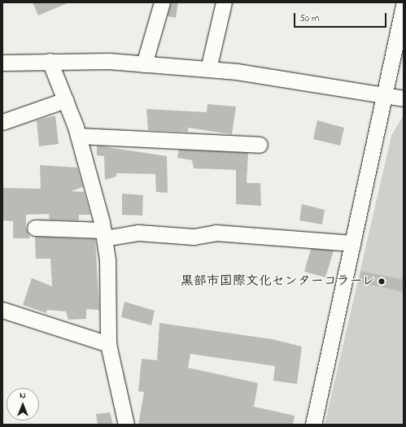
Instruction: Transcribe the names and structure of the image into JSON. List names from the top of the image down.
{
  "places": ["黒部市国際文化センターコラーレ"],
  "scale_bar": "50 m",
  "north": "top"
}
